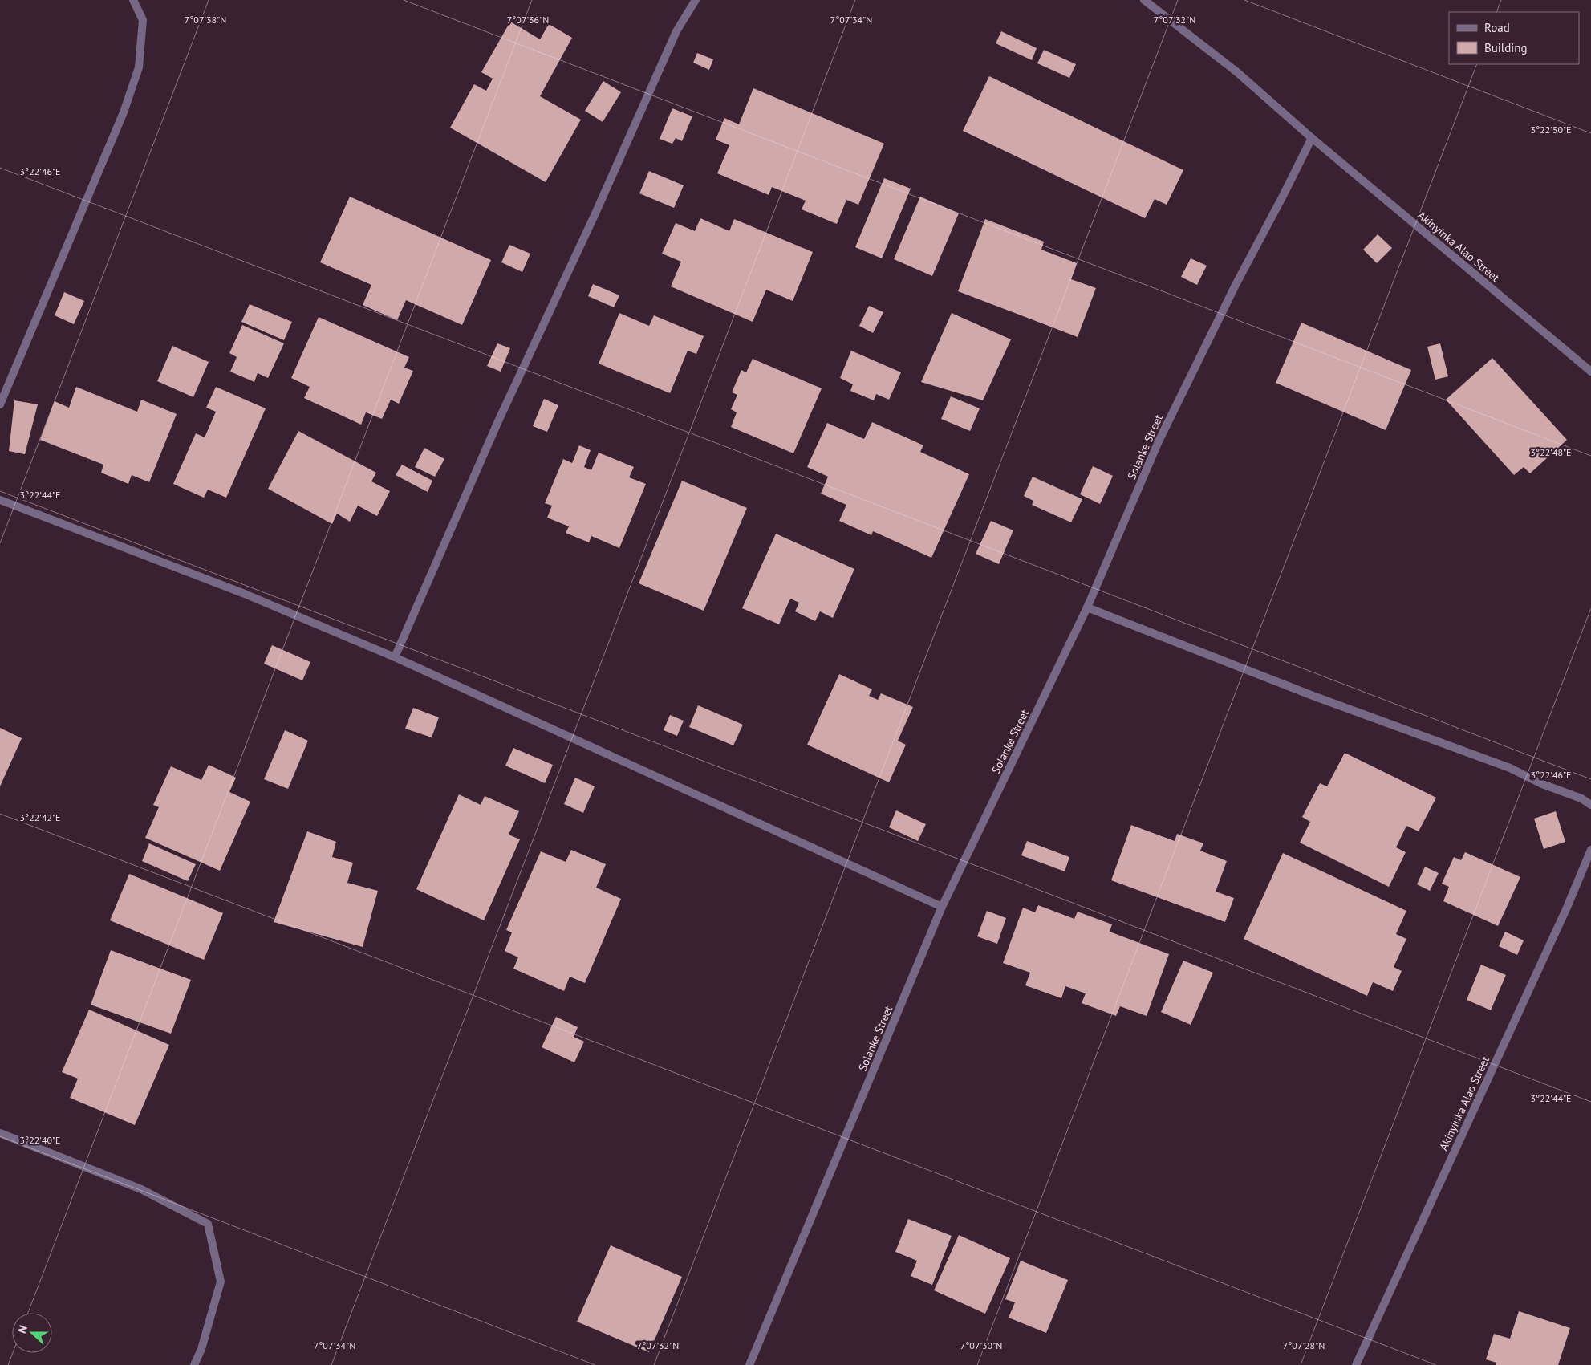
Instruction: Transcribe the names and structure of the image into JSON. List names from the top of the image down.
{
  "streets": {
    "street": ["Akinyinka Alao Street", "Solanke Street"]
  },
  "crossings": [
    ["Akinyinka Alao Street", "Solanke Street"]
  ],
  "legend": ["Road", "Building"],
  "north": "left",
  "coordinates": [
    "7°07'38\"N",
    "7°07'36\"N",
    "7°07'34\"N",
    "7°07'32\"N",
    "3°22'50\"E",
    "3°22'46\"E",
    "3°22'48\"E",
    "3°22'44\"E",
    "3°22'42\"E",
    "3°22'40\"E",
    "7°07'30\"N",
    "7°07'28\"N"
  ]
}
